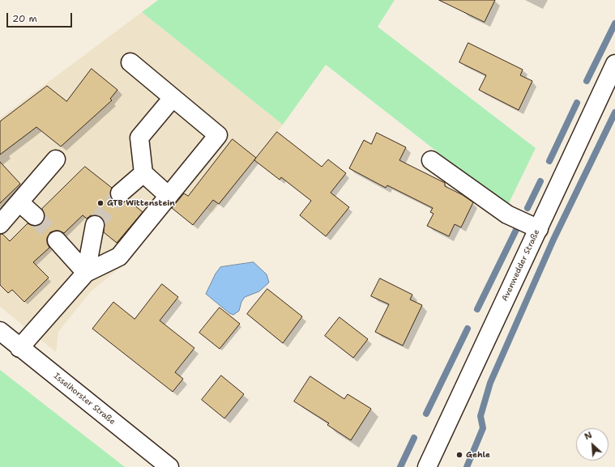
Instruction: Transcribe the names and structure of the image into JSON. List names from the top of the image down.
{
  "streets": {
    "main road": ["Avenwedder Straße", "Isselhorster Straße"]
  },
  "places": ["GTB Wittenstein", "Gehle"],
  "scale_bar": "20 m",
  "north": "top left"
}
